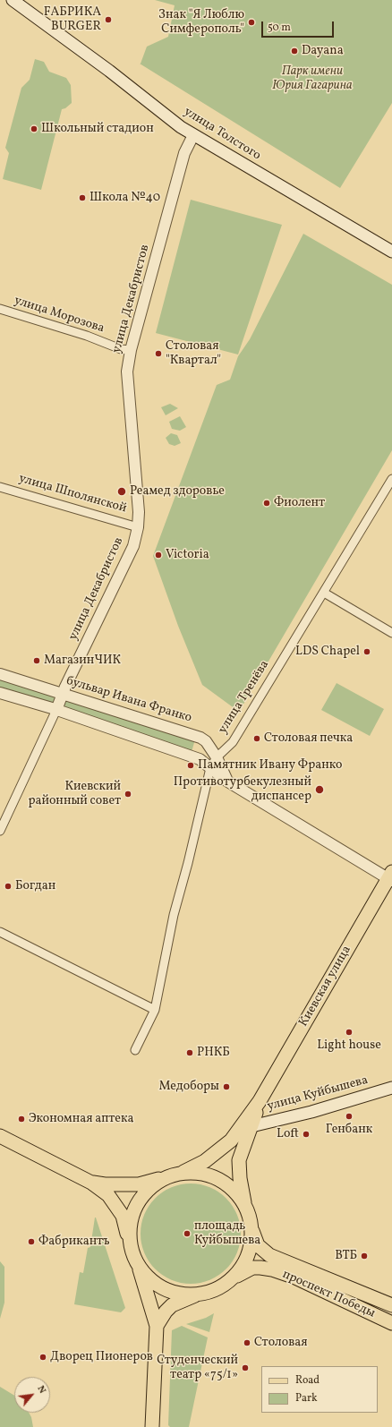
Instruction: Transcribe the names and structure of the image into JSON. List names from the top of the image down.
{
  "streets": {
    "main road": [
      "улица Толстого",
      "Киевская улица",
      "улица Куйбышева",
      "проспект Победы"
    ],
    "street": [
      "улица Декабристов",
      "улица Морозова",
      "улица Шполянской",
      "улица Тренёва",
      "бульвар Ивана Франко"
    ]
  },
  "crossings": [
    ["улица Толстого", "улица Декабристов"],
    ["улица Декабристов", "улица Морозова"],
    ["улица Декабристов", "улица Шполянской"],
    ["улица Декабристов", "бульвар Ивана Франко"],
    ["улица Тренёва", "бульвар Ивана Франко"],
    ["Киевская улица", "улица Куйбышева"],
    ["Киевская улица", "проспект Победы"]
  ],
  "parks": ["Парк имени Юрия Гагарина"],
  "places": [
    "FАБРИКА BURGER",
    "Знак \"Я Люблю Симферополь\"",
    "Dayana",
    "Школьный стадион",
    "Школа №40",
    "Столовая \"Квартал\"",
    "Реамед здоровье",
    "Фиолент",
    "Victoria",
    "LDS Chapel",
    "МагазинЧИК",
    "Столовая печка",
    "Памятник Ивану Франко",
    "Противотурбекулезный диспансер",
    "Киевский районный совет",
    "Богдан",
    "Light house",
    "РНКБ",
    "Медоборы",
    "Генбанк",
    "Экономная аптека",
    "Loft",
    "площадь Куйбышева",
    "Фабрикантъ",
    "ВТБ",
    "Столовая",
    "Дворец Пионеров",
    "Студенческий театр «75/1»"
  ],
  "legend": ["Road", "Park"],
  "scale_bar": "50 m",
  "north": "top right"
}
